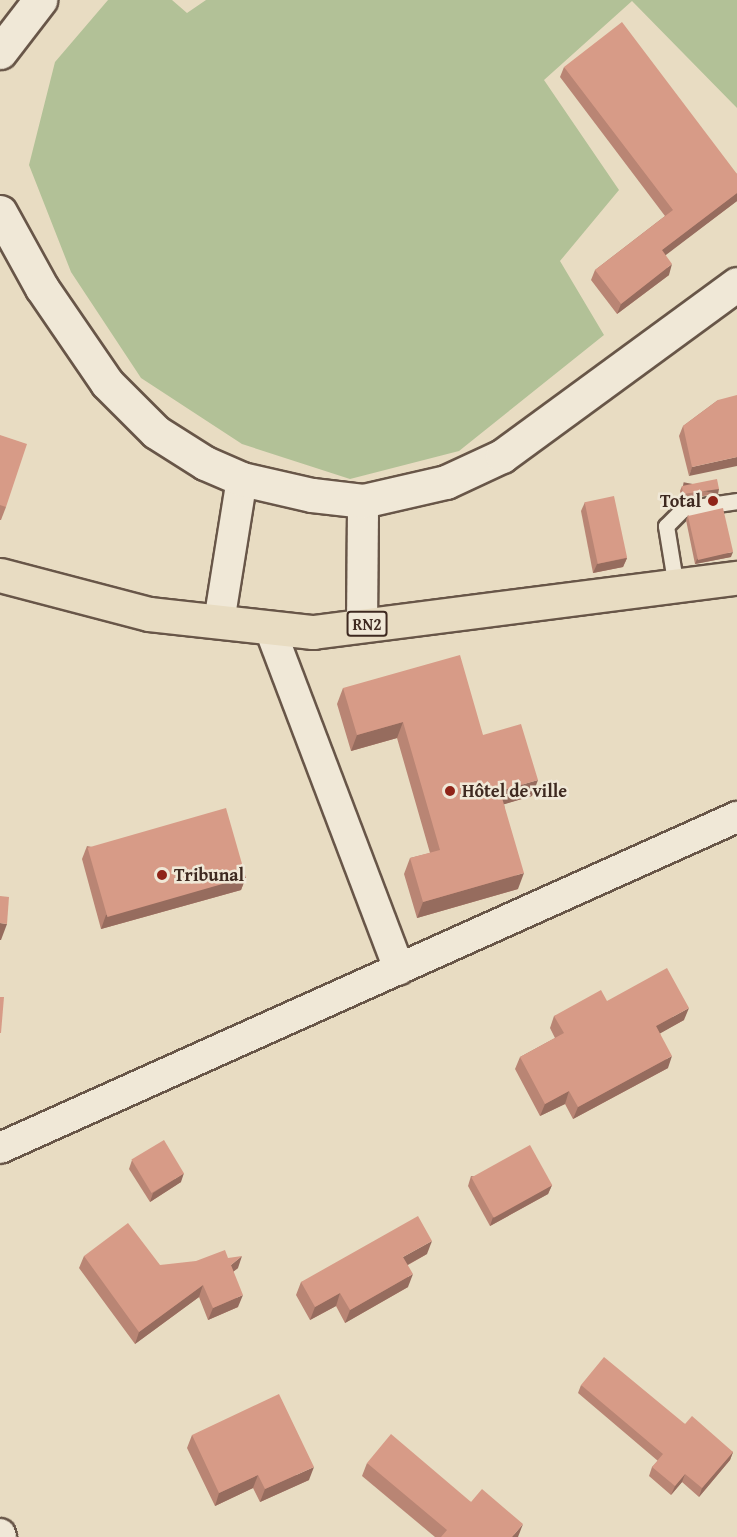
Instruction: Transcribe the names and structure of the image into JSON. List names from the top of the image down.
{
  "streets": {
    "highway": ["RN2"]
  },
  "places": ["Total", "Hôtel de ville", "Tribunal"]
}
